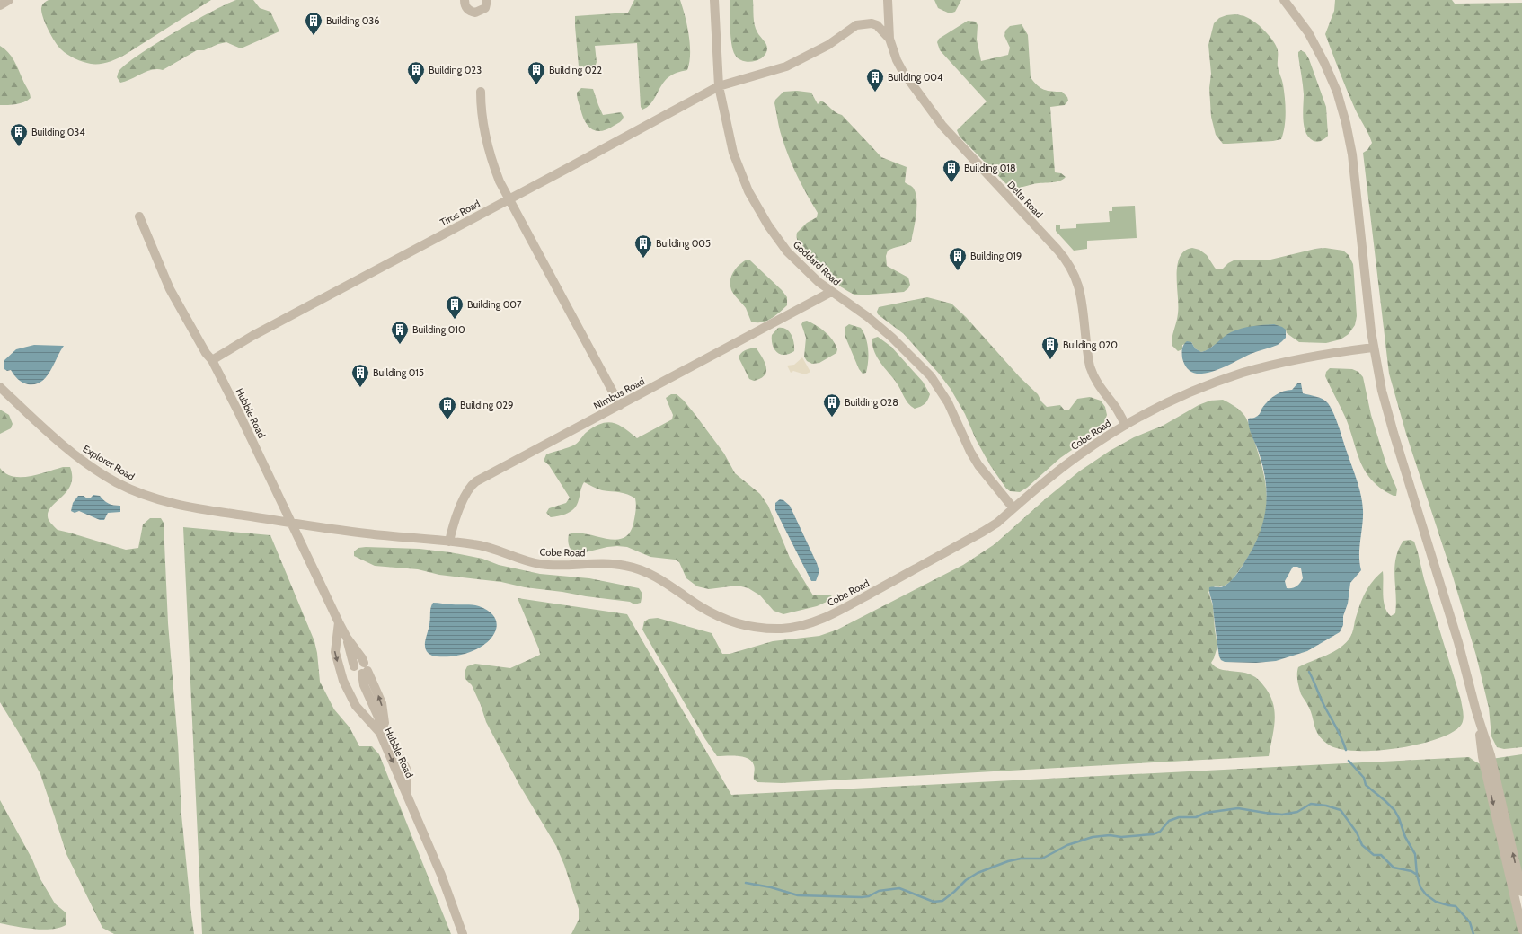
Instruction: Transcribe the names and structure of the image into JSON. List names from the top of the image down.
{
  "streets": {
    "street": [
      "Delta Road",
      "Tiros Road",
      "Goddard Road",
      "Nimbus Road",
      "Hubble Road",
      "Cobe Road",
      "Explorer Road"
    ]
  },
  "crossings": [
    ["Delta Road", "Tiros Road"],
    ["Delta Road", "Cobe Road"],
    ["Tiros Road", "Goddard Road"],
    ["Tiros Road", "Hubble Road"],
    ["Goddard Road", "Nimbus Road"],
    ["Goddard Road", "Cobe Road"],
    ["Nimbus Road", "Cobe Road"],
    ["Hubble Road", "Cobe Road"],
    ["Hubble Road", "Explorer Road"],
    ["Cobe Road", "Explorer Road"]
  ],
  "places": {
    "building": [
      "Building 036",
      "Building 023",
      "Building 022",
      "Building 004",
      "Building 034",
      "Building 018",
      "Building 005",
      "Building 019",
      "Building 007",
      "Building 010",
      "Building 020",
      "Building 015",
      "Building 028",
      "Building 029"
    ]
  }
}
